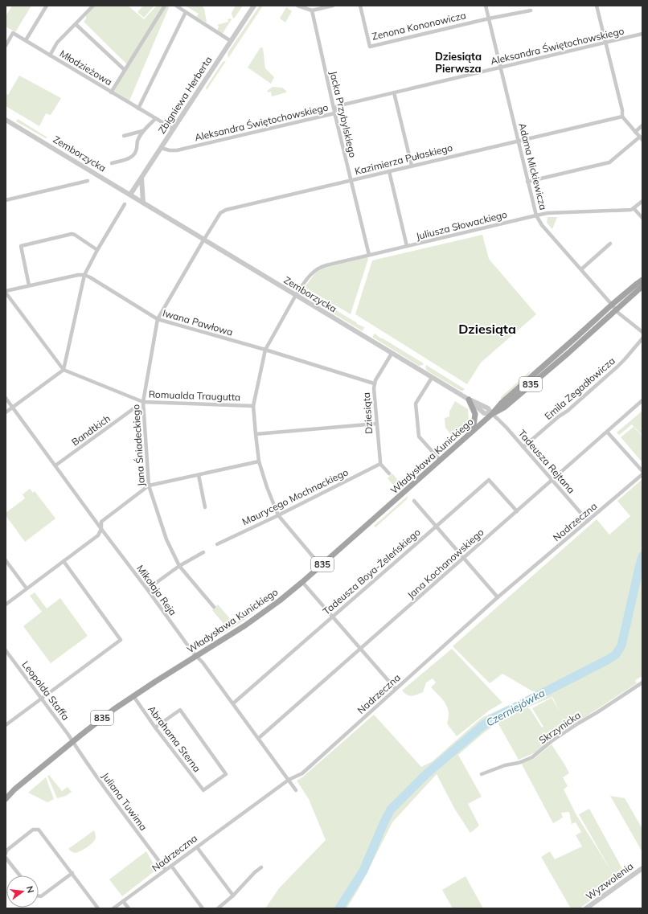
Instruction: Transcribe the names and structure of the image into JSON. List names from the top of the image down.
{
  "streets": {
    "main road": ["835", "Władysława Kunickiego"],
    "street": [
      "Zenona Kononowicza",
      "Aleksandra Świętochowskiego",
      "Młodzieżowa",
      "Zbigniewa Herberta",
      "Jacka Przybylskiego",
      "Zemborzycka",
      "Kazimierza Pułaskiego",
      "Adama Mickiewicza",
      "Juliusza Słowackiego",
      "Iwana Pawłowa",
      "Emila Zegadłowicza",
      "Romualda Traugutta",
      "Dziesiąta",
      "Bandtkich",
      "Jana Śniadeckiego",
      "Tadeusza Rejtana",
      "Maurycego Mochnackiego",
      "Nadrzeczna",
      "Jana Kochanowskiego",
      "Tadeusza Boya-Żeleńskiego",
      "Mikołaja Reja",
      "Leopolda Staffa",
      "Skrzynicka",
      "Abrahama Sterna",
      "Juliana Tuwima",
      "Wyzwolenia"
    ]
  },
  "crossings": [
    ["Zenona Kononowicza", "Adama Mickiewicza"],
    ["Aleksandra Świętochowskiego", "Zbigniewa Herberta"],
    ["Aleksandra Świętochowskiego", "Jacka Przybylskiego"],
    ["Aleksandra Świętochowskiego", "Adama Mickiewicza"],
    ["Młodzieżowa", "Zbigniewa Herberta"],
    ["Zbigniewa Herberta", "Zemborzycka"],
    ["Jacka Przybylskiego", "Kazimierza Pułaskiego"],
    ["Jacka Przybylskiego", "Juliusza Słowackiego"],
    ["Zemborzycka", "Kazimierza Pułaskiego"],
    ["Zemborzycka", "Juliusza Słowackiego"],
    ["Zemborzycka", "Dziesiąta"],
    ["Zemborzycka", "Jana Śniadeckiego"],
    ["Zemborzycka", "Władysława Kunickiego"],
    ["Zemborzycka", "Tadeusza Rejtana"],
    ["Kazimierza Pułaskiego", "Adama Mickiewicza"],
    ["Kazimierza Pułaskiego", "Jana Śniadeckiego"],
    ["Adama Mickiewicza", "Juliusza Słowackiego"],
    ["Adama Mickiewicza", "Władysława Kunickiego"],
    ["Juliusza Słowackiego", "Iwana Pawłowa"],
    ["Juliusza Słowackiego", "Romualda Traugutta"],
    ["Juliusza Słowackiego", "Władysława Kunickiego"],
    ["Juliusza Słowackiego", "Maurycego Mochnackiego"],
    ["Iwana Pawłowa", "Dziesiąta"],
    ["Iwana Pawłowa", "Jana Śniadeckiego"],
    ["Emila Zegadłowicza", "Tadeusza Rejtana"],
    ["Romualda Traugutta", "Jana Śniadeckiego"],
    ["Dziesiąta", "Maurycego Mochnackiego"],
    ["Bandtkich", "Mikołaja Reja"],
    ["Władysława Kunickiego", "Tadeusza Rejtana"],
    ["Władysława Kunickiego", "Mikołaja Reja"],
    ["Władysława Kunickiego", "Leopolda Staffa"],
    ["Władysława Kunickiego", "Abrahama Sterna"],
    ["Władysława Kunickiego", "Juliana Tuwima"],
    ["Tadeusza Rejtana", "Nadrzeczna"],
    ["Tadeusza Rejtana", "Jana Kochanowskiego"],
    ["Nadrzeczna", "Mikołaja Reja"],
    ["Nadrzeczna", "Juliana Tuwima"],
    ["Jana Kochanowskiego", "Tadeusza Boya-Żeleńskiego"],
    ["Jana Kochanowskiego", "Mikołaja Reja"],
    ["Tadeusza Boya-Żeleńskiego", "Mikołaja Reja"],
    ["Leopolda Staffa", "Juliana Tuwima"]
  ],
  "districts": ["Dziesiąta Pierwsza", "Dziesiąta"],
  "water": ["Czerniejówka"],
  "north": "right"
}
